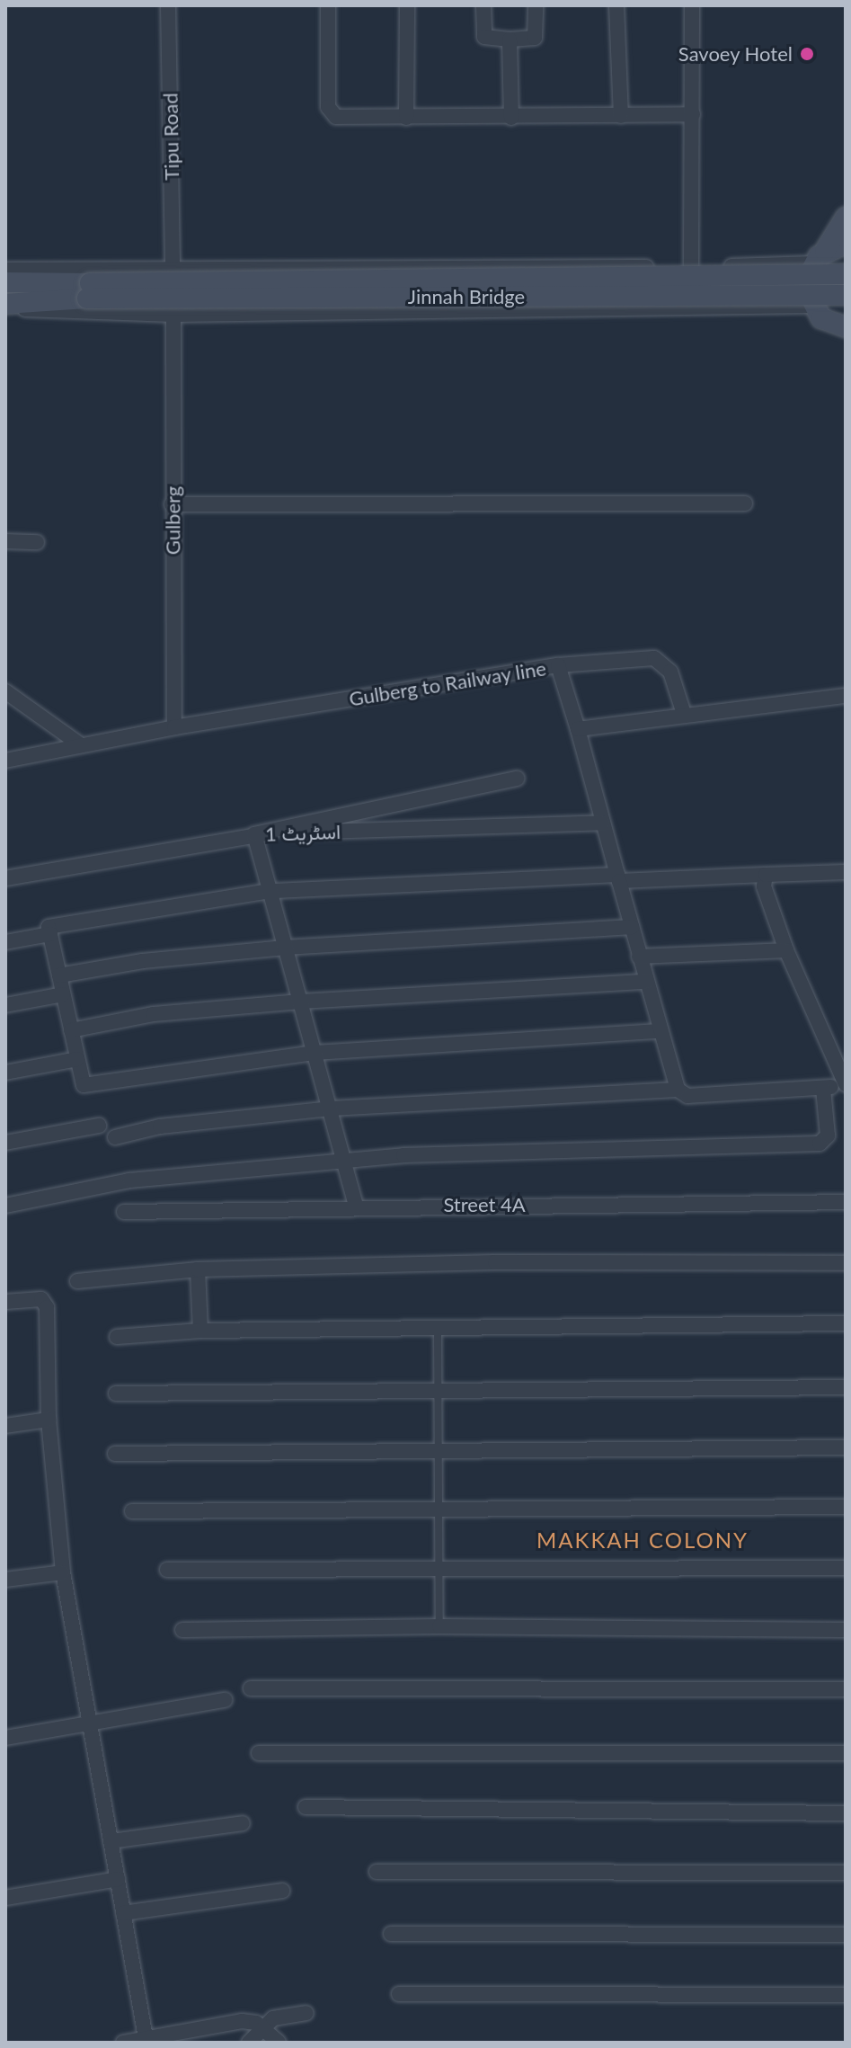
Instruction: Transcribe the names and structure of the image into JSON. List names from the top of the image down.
{
  "streets": {
    "main road": ["Jinnah Bridge"],
    "street": [
      "Tipu Road",
      "Gulberg",
      "Gulberg to Railway line",
      "اسٹریٹ 1",
      "Street 4A"
    ]
  },
  "crossings": [
    ["Gulberg", "Gulberg to Railway line"],
    ["Gulberg to Railway line", "اسٹریٹ 1"]
  ],
  "districts": ["MAKKAH COLONY"],
  "places": ["Savoey Hotel"]
}
